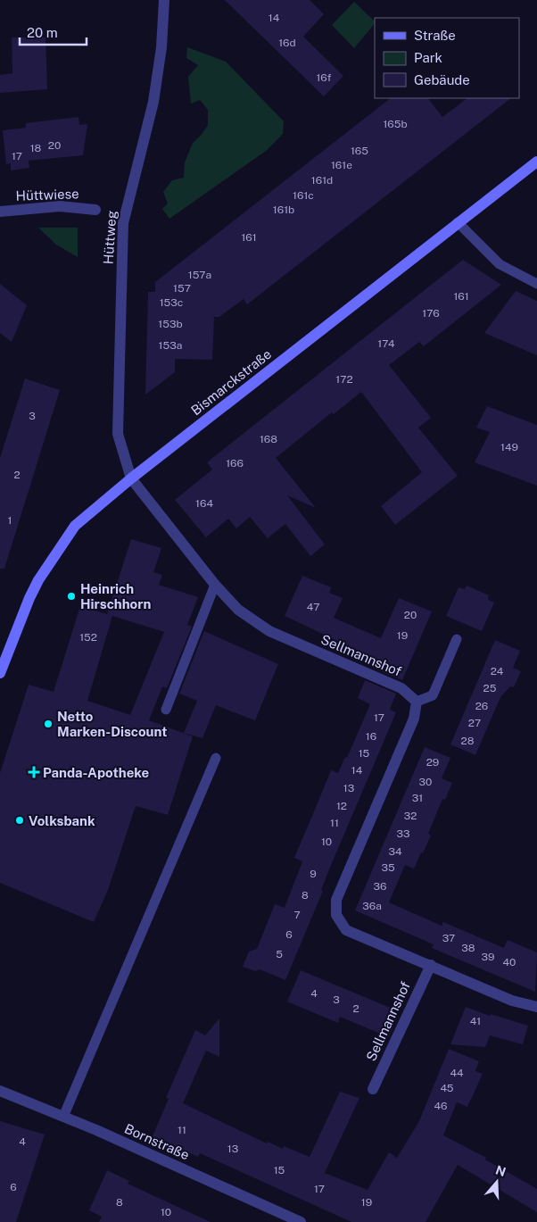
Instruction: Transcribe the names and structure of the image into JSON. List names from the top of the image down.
{
  "streets": {
    "main road": ["Bismarckstraße"],
    "street": [
      "Hüttwiese",
      "Hüttweg",
      "Sellmannshof",
      "Bornstraße"
    ]
  },
  "crossings": [
    ["Hüttweg", "Bismarckstraße"],
    ["Hüttweg", "Sellmannshof"],
    ["Bismarckstraße", "Sellmannshof"]
  ],
  "places": {
    "other": ["Heinrich Hirschhorn", "Netto Marken-Discount", "Volksbank"],
    "health": ["Panda-Apotheke"]
  },
  "house_numbers": [
    "14",
    "16d",
    "16f",
    "165b",
    "20",
    "18",
    "165",
    "17",
    "161e",
    "161d",
    "161c",
    "161b",
    "161",
    "157a",
    "157",
    "161",
    "153c",
    "176",
    "153b",
    "174",
    "153a",
    "172",
    "3",
    "168",
    "149",
    "166",
    "2",
    "164",
    "1",
    "47",
    "20",
    "19",
    "152",
    "24",
    "25",
    "26",
    "17",
    "27",
    "16",
    "28",
    "15",
    "29",
    "14",
    "30",
    "13",
    "31",
    "12",
    "32",
    "11",
    "33",
    "10",
    "34",
    "35",
    "9",
    "36",
    "8",
    "36a",
    "7",
    "6",
    "37",
    "38",
    "5",
    "39",
    "40",
    "4",
    "3",
    "2",
    "41",
    "44",
    "45",
    "46",
    "11",
    "4",
    "13",
    "15",
    "6",
    "17",
    "8",
    "19",
    "10"
  ],
  "legend": ["Straße", "Park", "Gebäude"],
  "scale_bar": "20 m",
  "north": "top"
}
